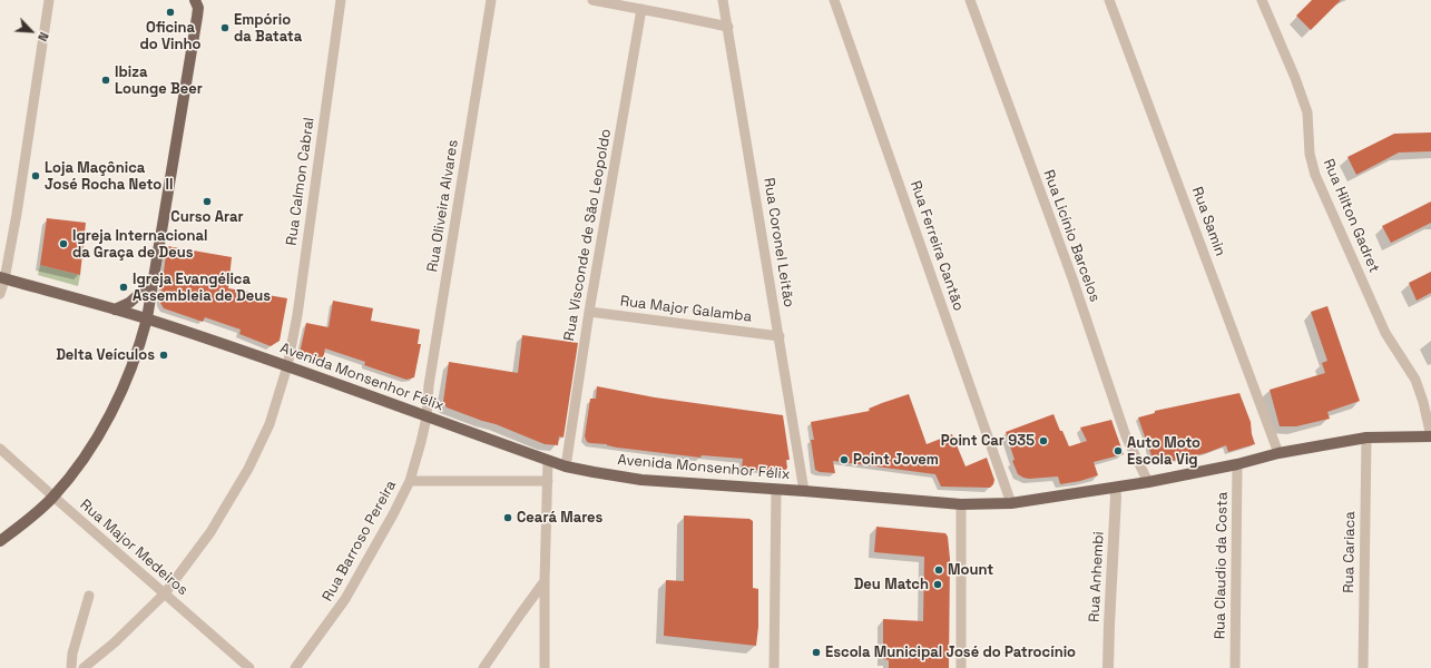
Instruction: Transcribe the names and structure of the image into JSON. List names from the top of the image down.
{
  "streets": {
    "main road": ["Avenida Monsenhor Félix"],
    "street": [
      "Rua Calmon Cabral",
      "Rua Oliveira Alvares",
      "Rua Hilton Gadret",
      "Rua Samin",
      "Rua Visconde de São Leopoldo",
      "Rua Licínio Barcelos",
      "Rua Coronel Leitão",
      "Rua Ferreira Cantão",
      "Rua Major Galamba",
      "Rua Barroso Pereira",
      "Rua Major Medeiros",
      "Rua Cariaca",
      "Rua Claudio da Costa",
      "Rua Anhembi"
    ]
  },
  "crossings": [
    ["Rua Calmon Cabral", "Avenida Monsenhor Félix"],
    ["Rua Calmon Cabral", "Rua Major Medeiros"],
    ["Rua Oliveira Alvares", "Avenida Monsenhor Félix"],
    ["Rua Oliveira Alvares", "Rua Barroso Pereira"],
    ["Rua Hilton Gadret", "Avenida Monsenhor Félix"],
    ["Rua Samin", "Avenida Monsenhor Félix"],
    ["Rua Visconde de São Leopoldo", "Rua Major Galamba"],
    ["Rua Visconde de São Leopoldo", "Avenida Monsenhor Félix"],
    ["Rua Licínio Barcelos", "Avenida Monsenhor Félix"],
    ["Rua Coronel Leitão", "Rua Major Galamba"],
    ["Rua Coronel Leitão", "Avenida Monsenhor Félix"],
    ["Rua Ferreira Cantão", "Avenida Monsenhor Félix"],
    ["Avenida Monsenhor Félix", "Rua Barroso Pereira"],
    ["Avenida Monsenhor Félix", "Rua Cariaca"],
    ["Avenida Monsenhor Félix", "Rua Claudio da Costa"],
    ["Avenida Monsenhor Félix", "Rua Anhembi"]
  ],
  "places": [
    "Oficina do Vinho",
    "Empório da Batata",
    "Ibiza Lounge Beer",
    "Loja Maçônica José Rocha Neto II",
    "Curso Arar",
    "Igreja Internacional da Graça de Deus",
    "Igreja Evangélica Assembleia de Deus",
    "Delta Veículos",
    "Point Car 935",
    "Auto Moto Escola Vig",
    "Point Jovem",
    "Ceará Mares",
    "Mount",
    "Deu Match",
    "Escola Municipal José do Patrocínio"
  ],
  "north": "bottom right"
}
